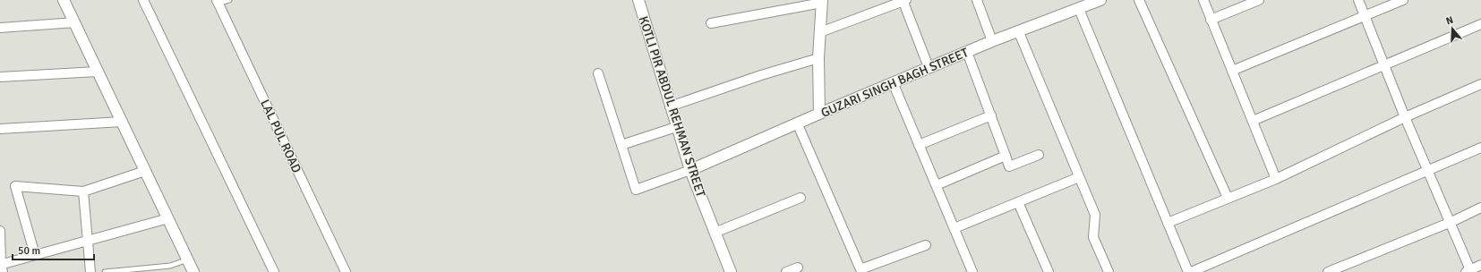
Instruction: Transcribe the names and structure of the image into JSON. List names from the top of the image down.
{
  "streets": {
    "street": ["GUZARI SINGH BAGH STREET", "KOTLI PIR ABDUL REHMAN STREET", "LAL PUL ROAD"]
  },
  "crossings": [
    ["GUZARI SINGH BAGH STREET", "KOTLI PIR ABDUL REHMAN STREET"]
  ],
  "scale_bar": "50 m",
  "north": "top"
}
